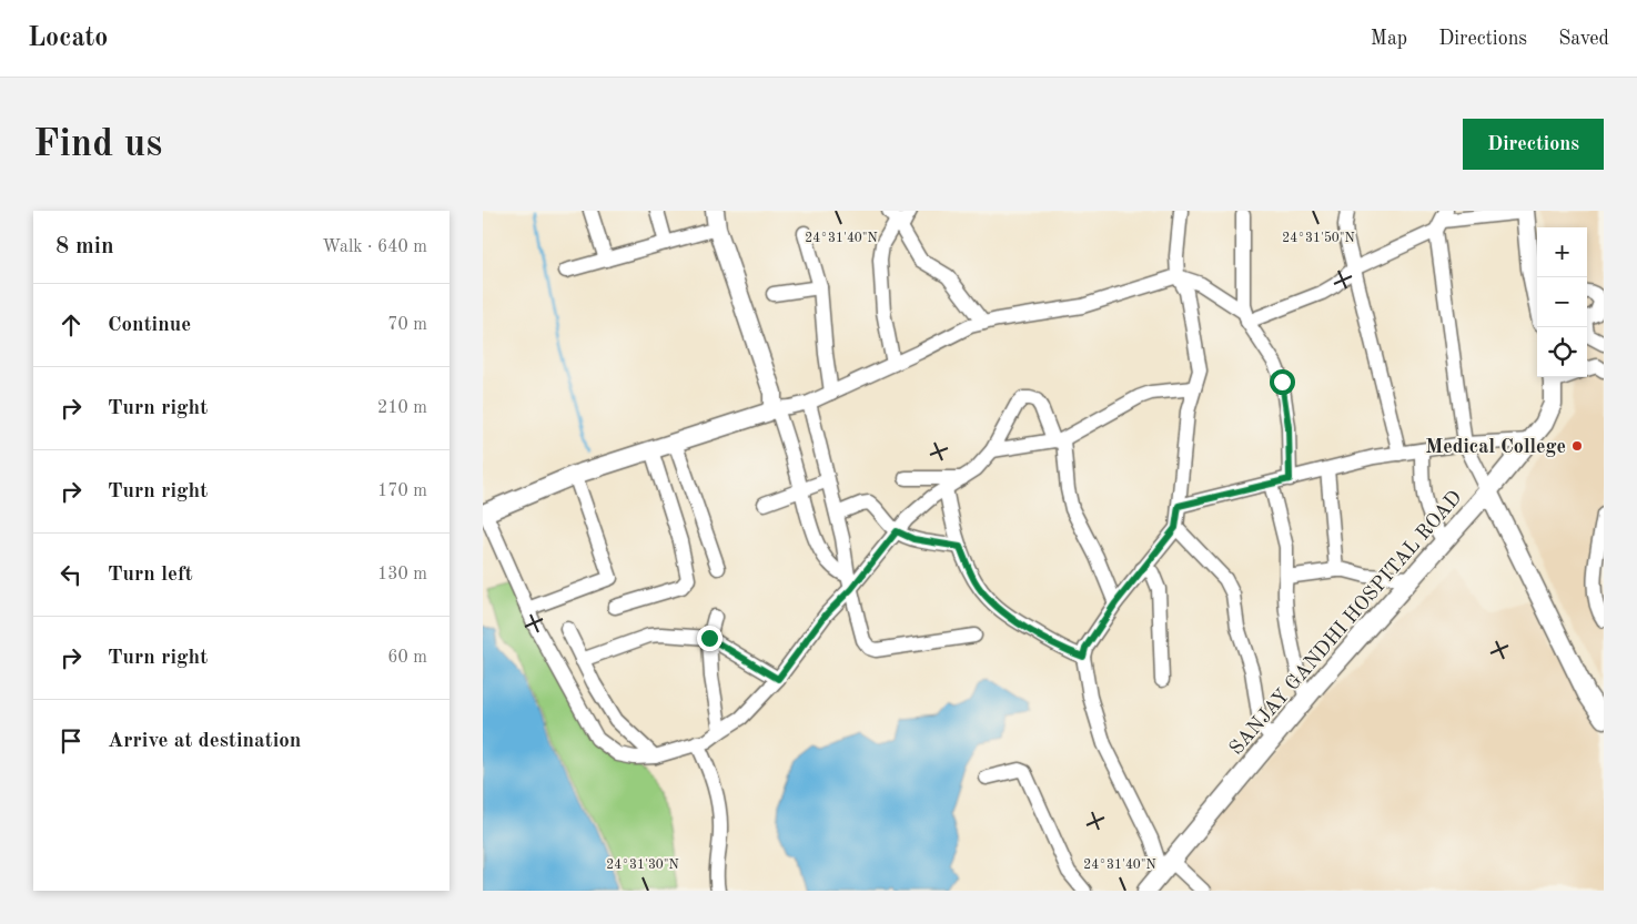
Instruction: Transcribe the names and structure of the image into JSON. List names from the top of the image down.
{
  "streets": {
    "main road": ["SANJAY GANDHI HOSPITAL ROAD"]
  },
  "places": ["Medical College"],
  "page": {
    "header": "Locato",
    "nav": ["Map", "Directions", "Saved"],
    "buttons": "Directions",
    "title": "Find us",
    "heading": ["8 min", "Walk · 640 m"],
    "map_buttons": ["+", "−"],
    "list": [
      ["Continue", "70 m"],
      ["Turn right", "210 m"],
      ["Turn right", "170 m"],
      ["Turn left", "130 m"],
      ["Turn right", "60 m"],
      "Arrive at destination"
    ]
  },
  "coordinates": ["24°31'40\"N", "24°31'50\"N", "24°31'30\"N"]
}
